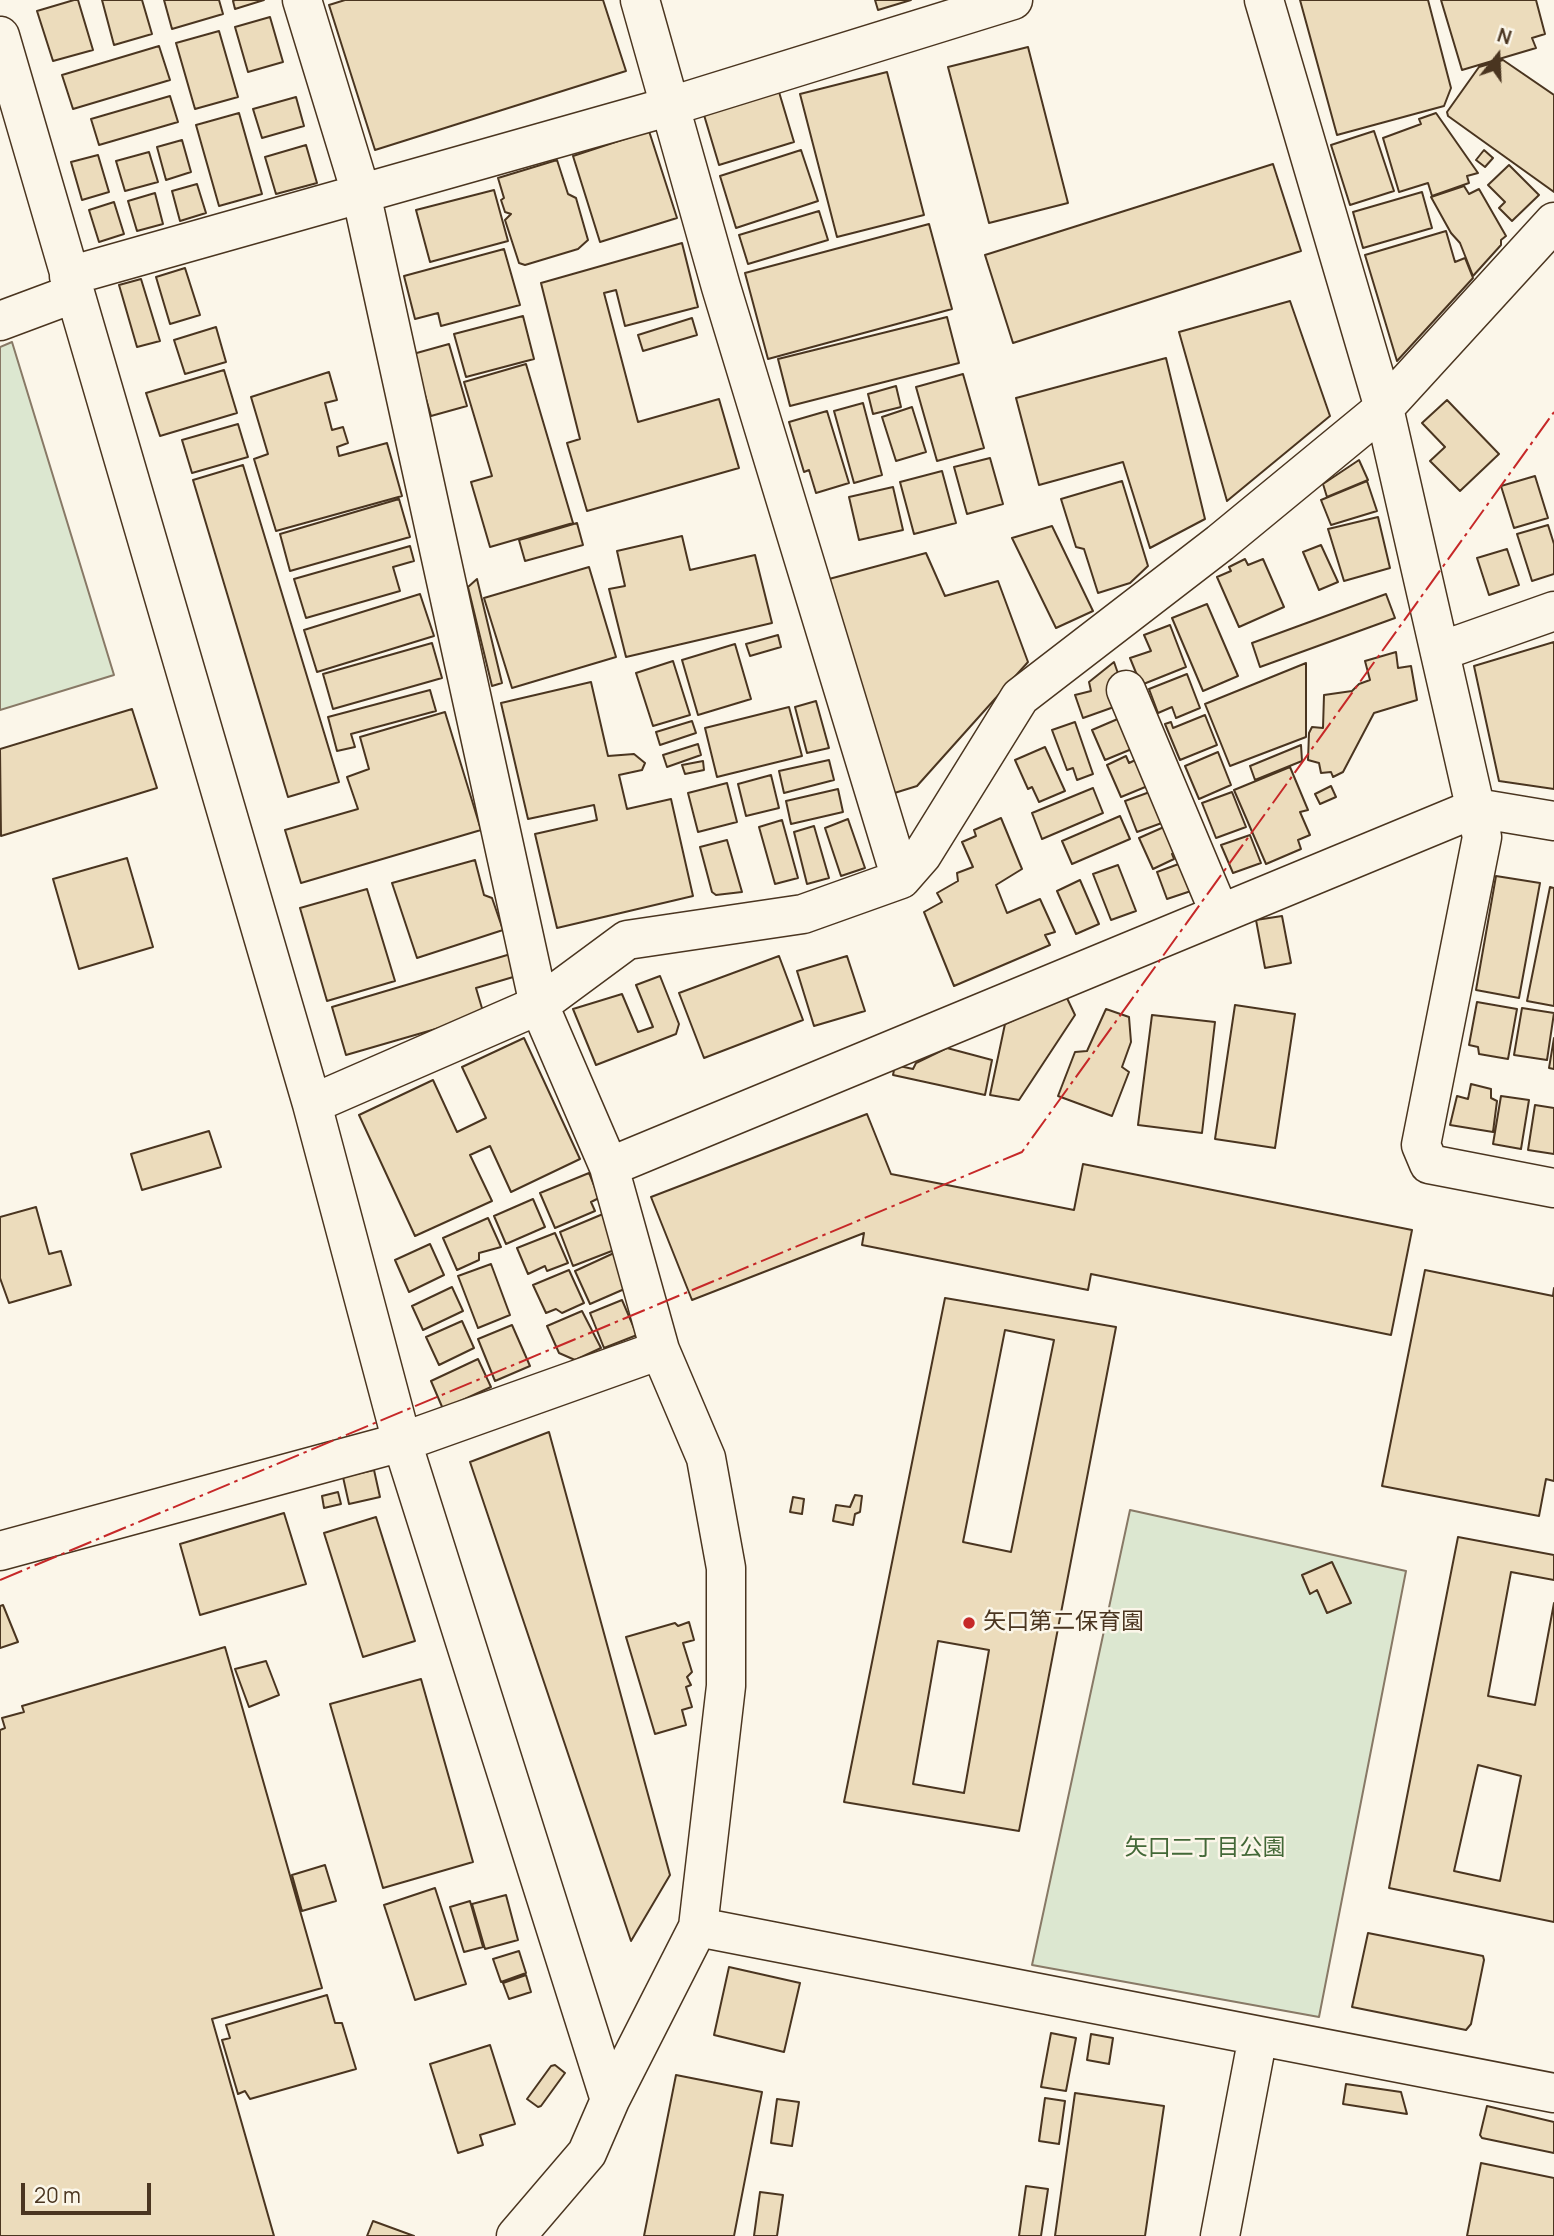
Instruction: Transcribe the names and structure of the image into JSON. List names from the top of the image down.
{
  "parks": ["矢口二丁目公園"],
  "places": ["矢口第二保育園"],
  "scale_bar": "20 m",
  "north": "top"
}
